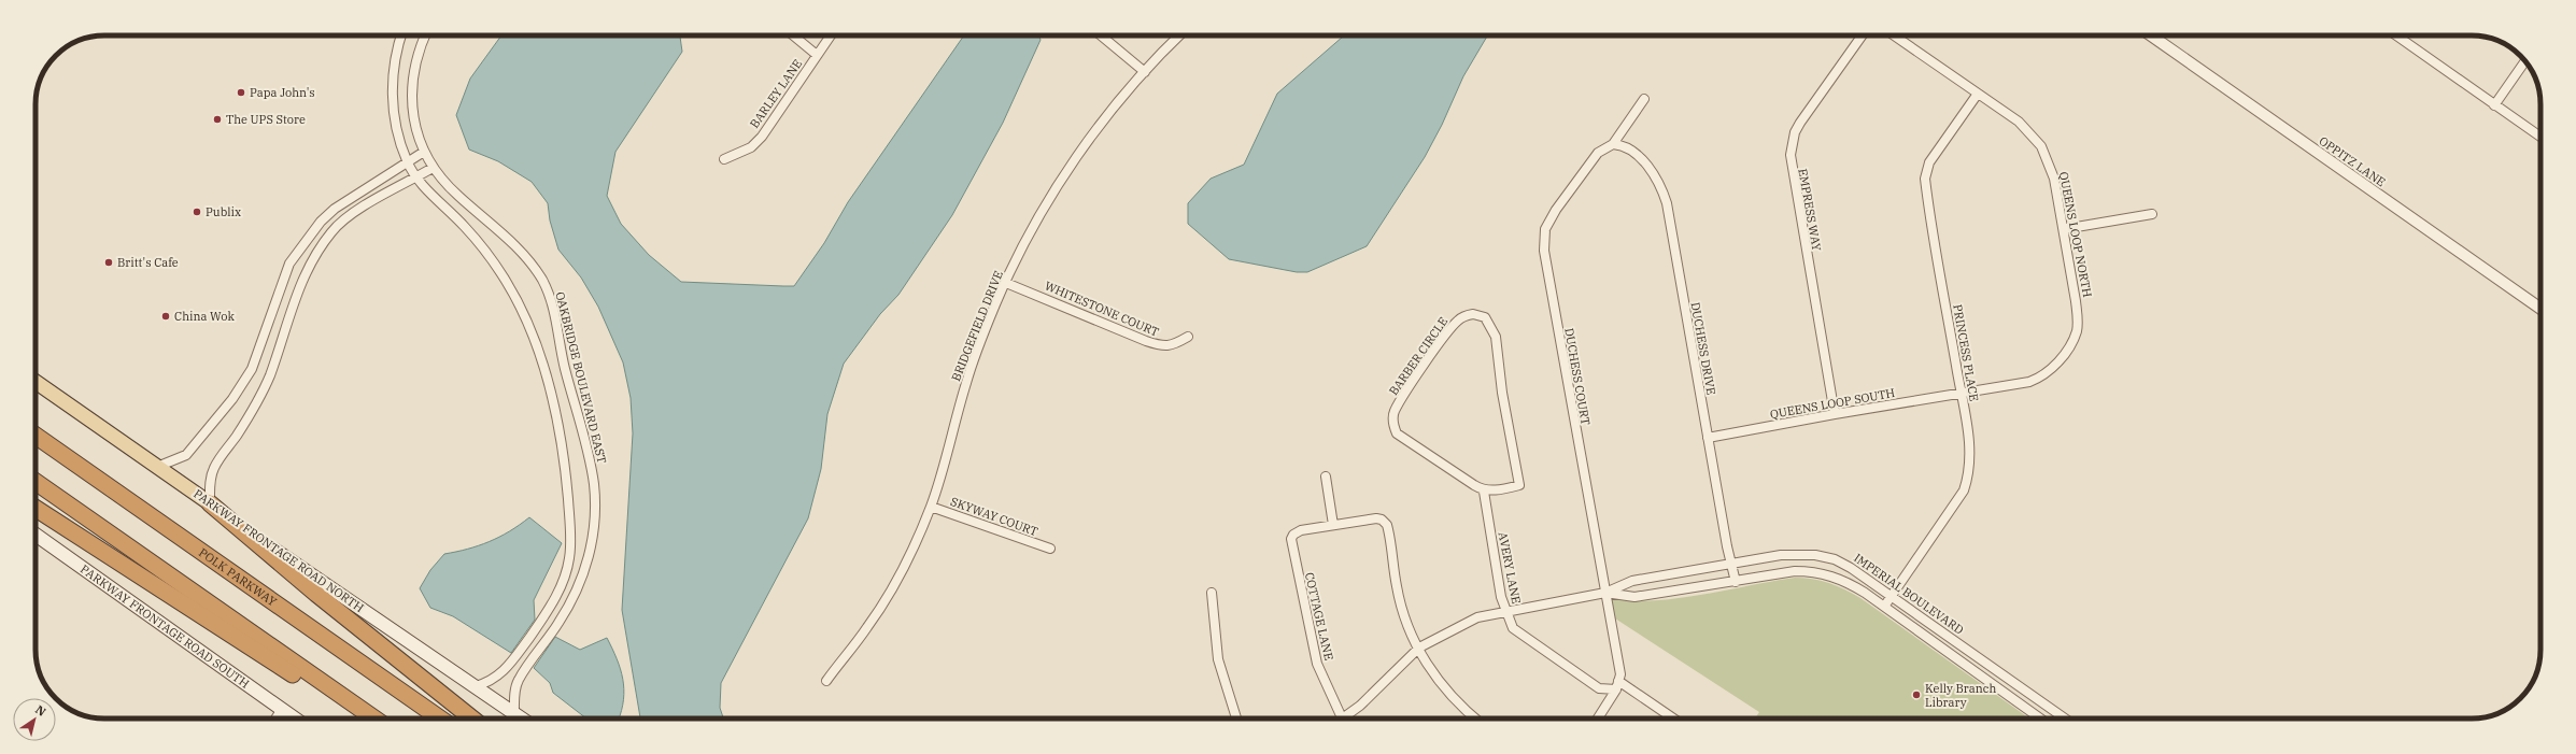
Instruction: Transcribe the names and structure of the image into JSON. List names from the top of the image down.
{
  "streets": {
    "highway": ["POLK PARKWAY"],
    "main road": ["PARKWAY FRONTAGE ROAD NORTH", "PARKWAY FRONTAGE ROAD SOUTH"],
    "street": [
      "BARLEY LANE",
      "OPPITZ LANE",
      "EMPRESS WAY",
      "QUEENS LOOP NORTH",
      "WHITESTONE COURT",
      "BRIDGEFIELD DRIVE",
      "DUCHESS DRIVE",
      "PRINCESS PLACE",
      "BARBER CIRCLE",
      "DUCHESS COURT",
      "OAKBRIDGE BOULEVARD EAST",
      "QUEENS LOOP SOUTH",
      "SKYWAY COURT",
      "AVERY LANE",
      "IMPERIAL BOULEVARD",
      "COTTAGE LANE"
    ]
  },
  "crossings": [
    ["EMPRESS WAY", "QUEENS LOOP SOUTH"],
    ["QUEENS LOOP NORTH", "PRINCESS PLACE"],
    ["QUEENS LOOP NORTH", "QUEENS LOOP SOUTH"],
    ["WHITESTONE COURT", "BRIDGEFIELD DRIVE"],
    ["BRIDGEFIELD DRIVE", "SKYWAY COURT"],
    ["DUCHESS DRIVE", "DUCHESS COURT"],
    ["DUCHESS DRIVE", "QUEENS LOOP SOUTH"],
    ["DUCHESS DRIVE", "IMPERIAL BOULEVARD"],
    ["PRINCESS PLACE", "QUEENS LOOP SOUTH"],
    ["PRINCESS PLACE", "IMPERIAL BOULEVARD"],
    ["BARBER CIRCLE", "AVERY LANE"],
    ["DUCHESS COURT", "AVERY LANE"],
    ["DUCHESS COURT", "IMPERIAL BOULEVARD"],
    ["OAKBRIDGE BOULEVARD EAST", "PARKWAY FRONTAGE ROAD NORTH"],
    ["AVERY LANE", "IMPERIAL BOULEVARD"]
  ],
  "places": [
    "Papa John's",
    "The UPS Store",
    "Publix",
    "Britt's Cafe",
    "China Wok",
    "Kelly Branch Library"
  ],
  "north": "top right"
}
